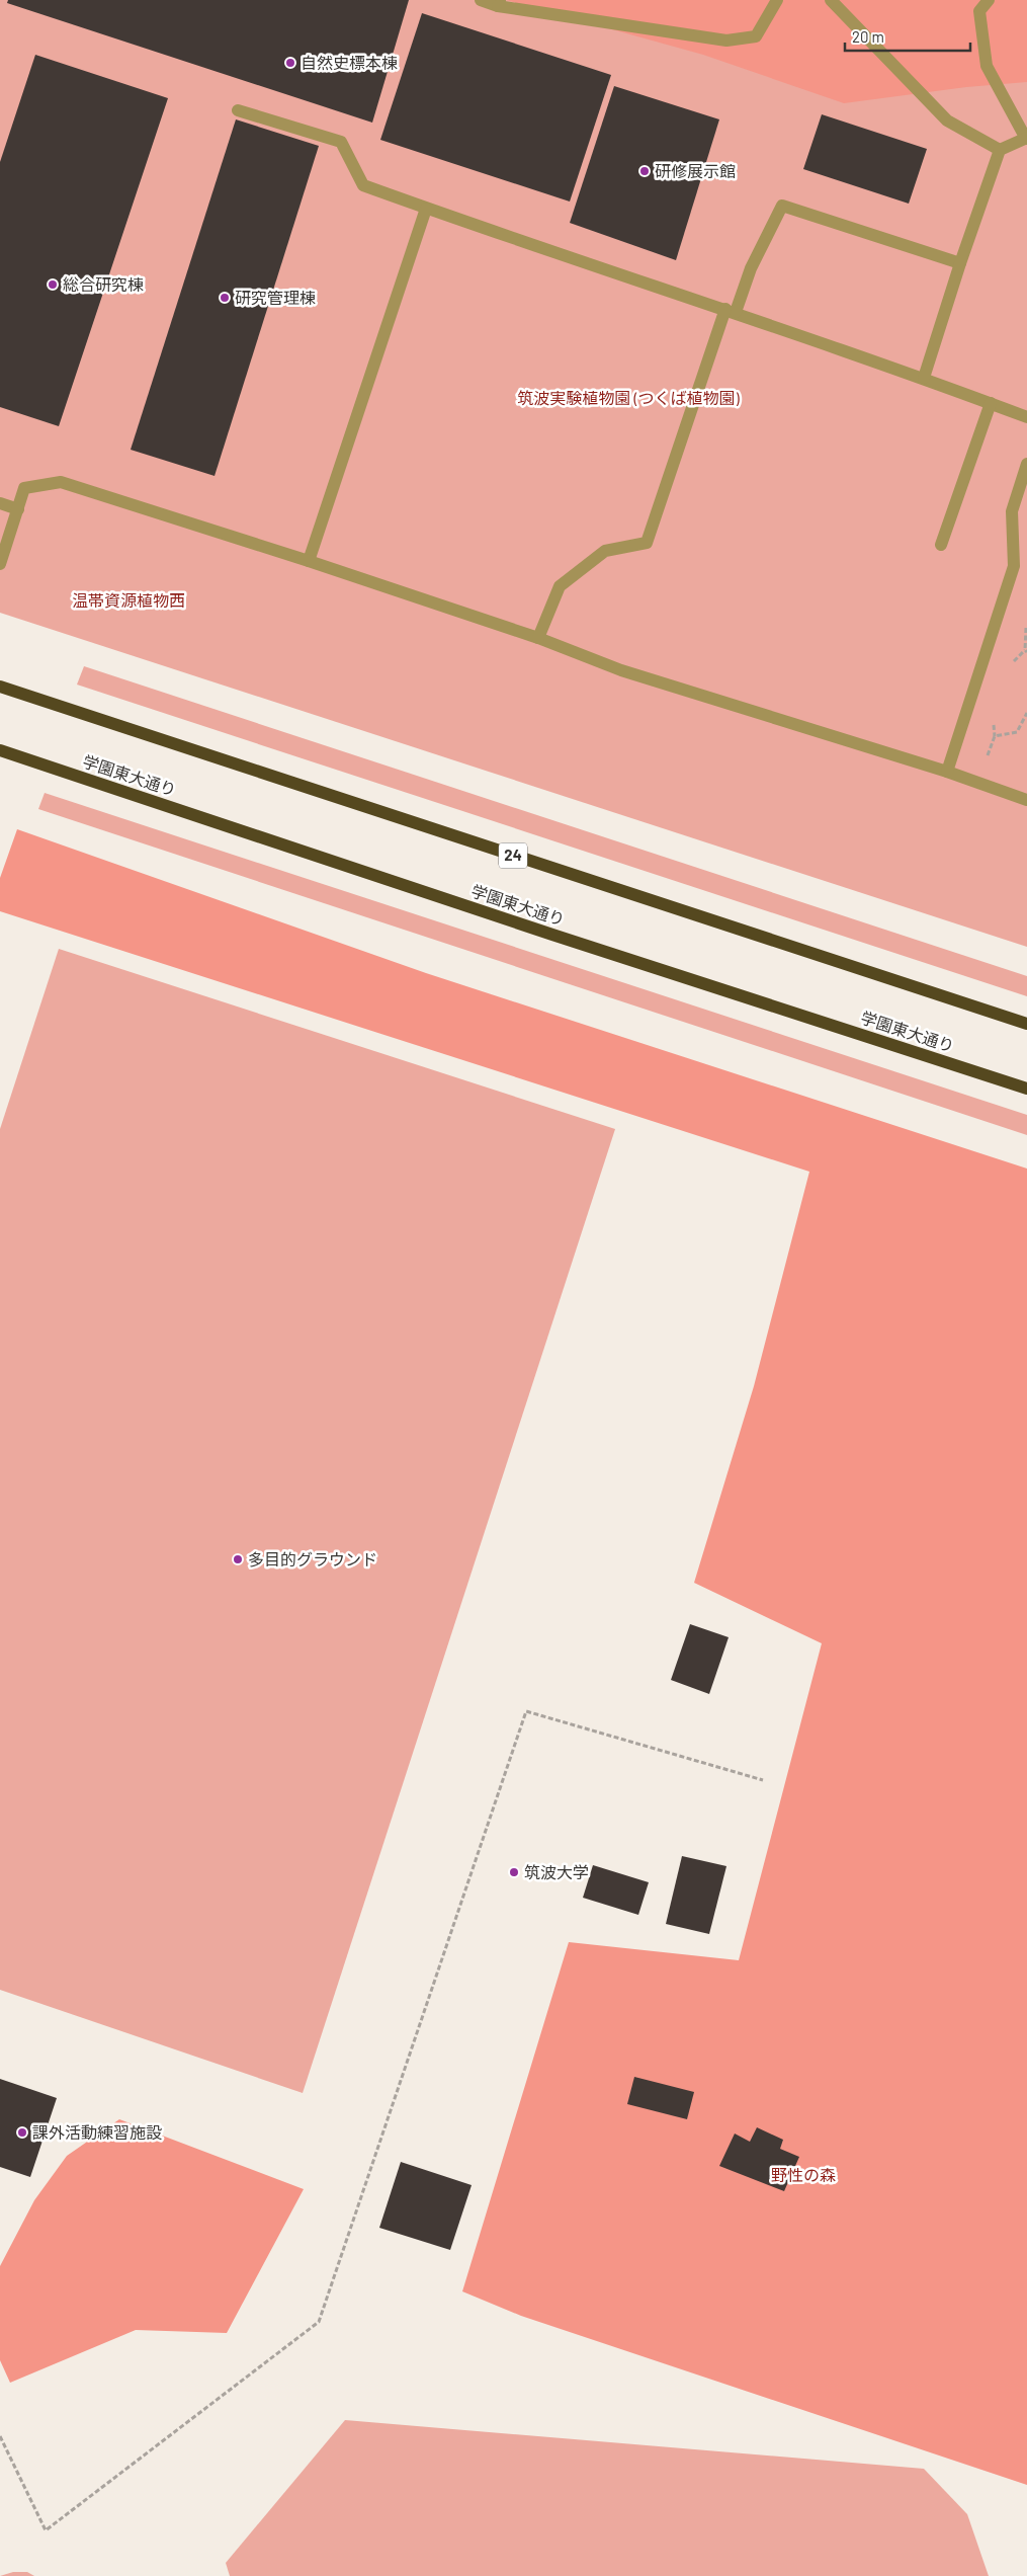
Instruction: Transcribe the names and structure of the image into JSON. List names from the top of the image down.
{
  "streets": {
    "main road": ["学園東大通り", "24"]
  },
  "parks": ["筑波実験植物園 (つくば植物園)", "温帯資源植物西", "野性の森"],
  "places": [
    "自然史標本棟",
    "研修展示館",
    "総合研究棟",
    "研究管理棟",
    "多目的グラウンド",
    "筑波大学",
    "課外活動練習施設"
  ],
  "scale_bar": "20 m"
}
